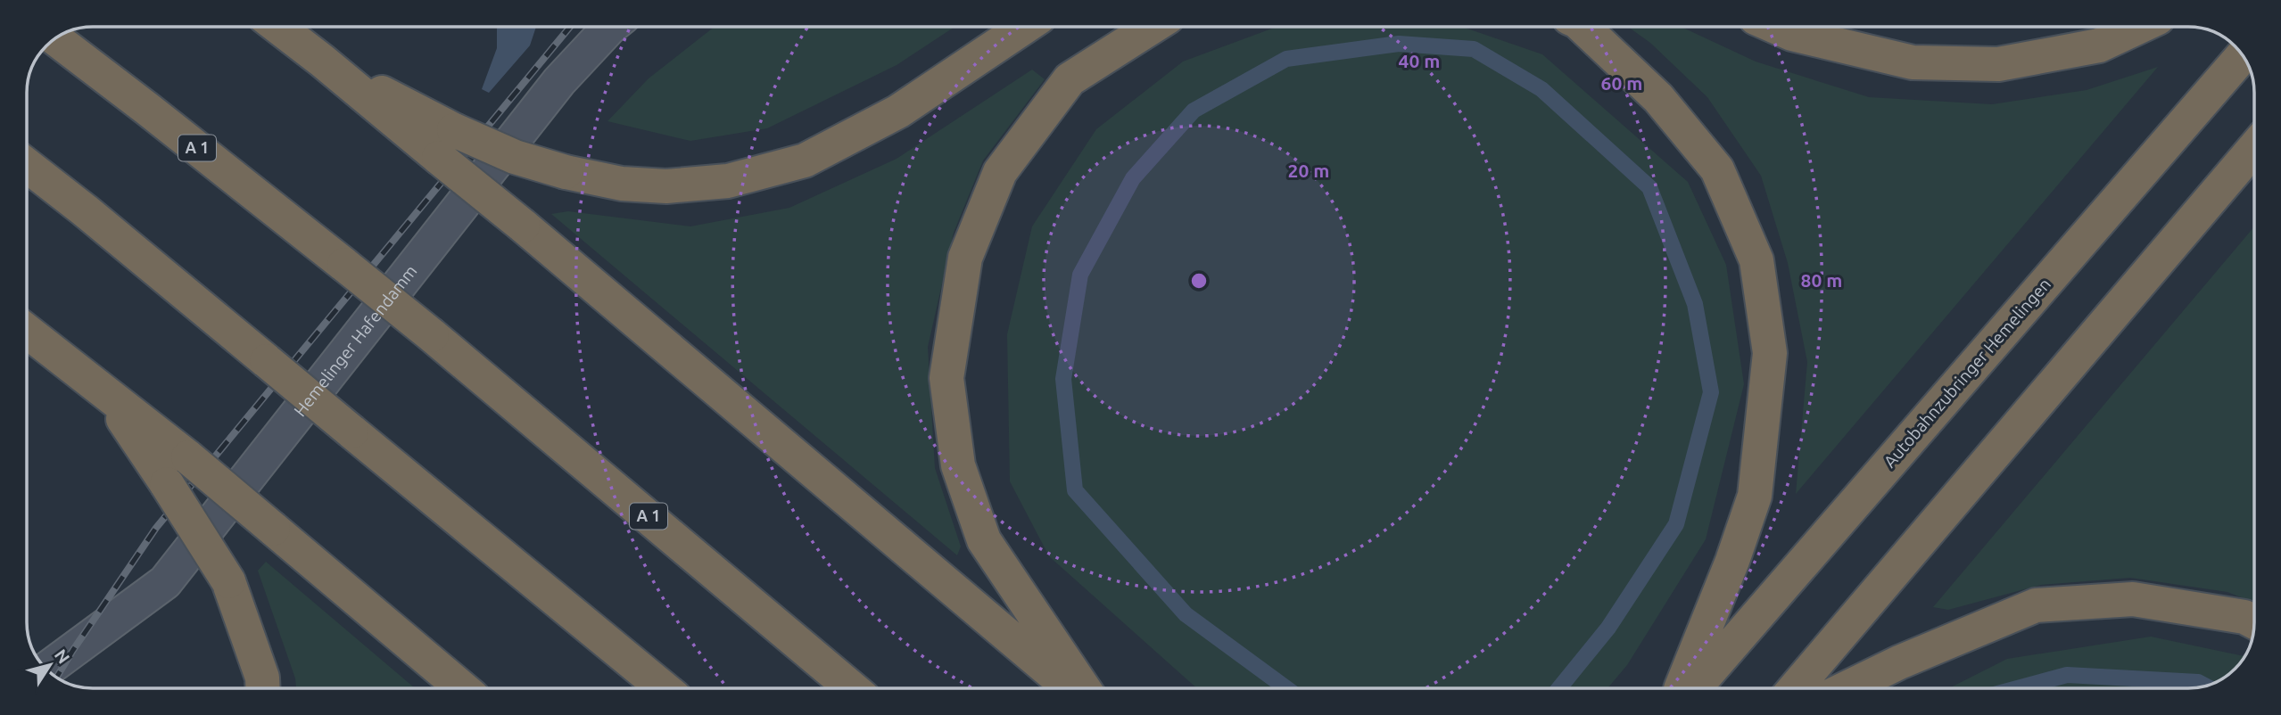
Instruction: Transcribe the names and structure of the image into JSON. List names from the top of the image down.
{
  "streets": {
    "highway": ["A 1", "Autobahnzubringer Hemelingen"],
    "street": ["Hemelinger Hafendamm"]
  },
  "north": "top right",
  "rings": [
    "40 m",
    "60 m",
    "20 m",
    "80 m"
  ]
}
